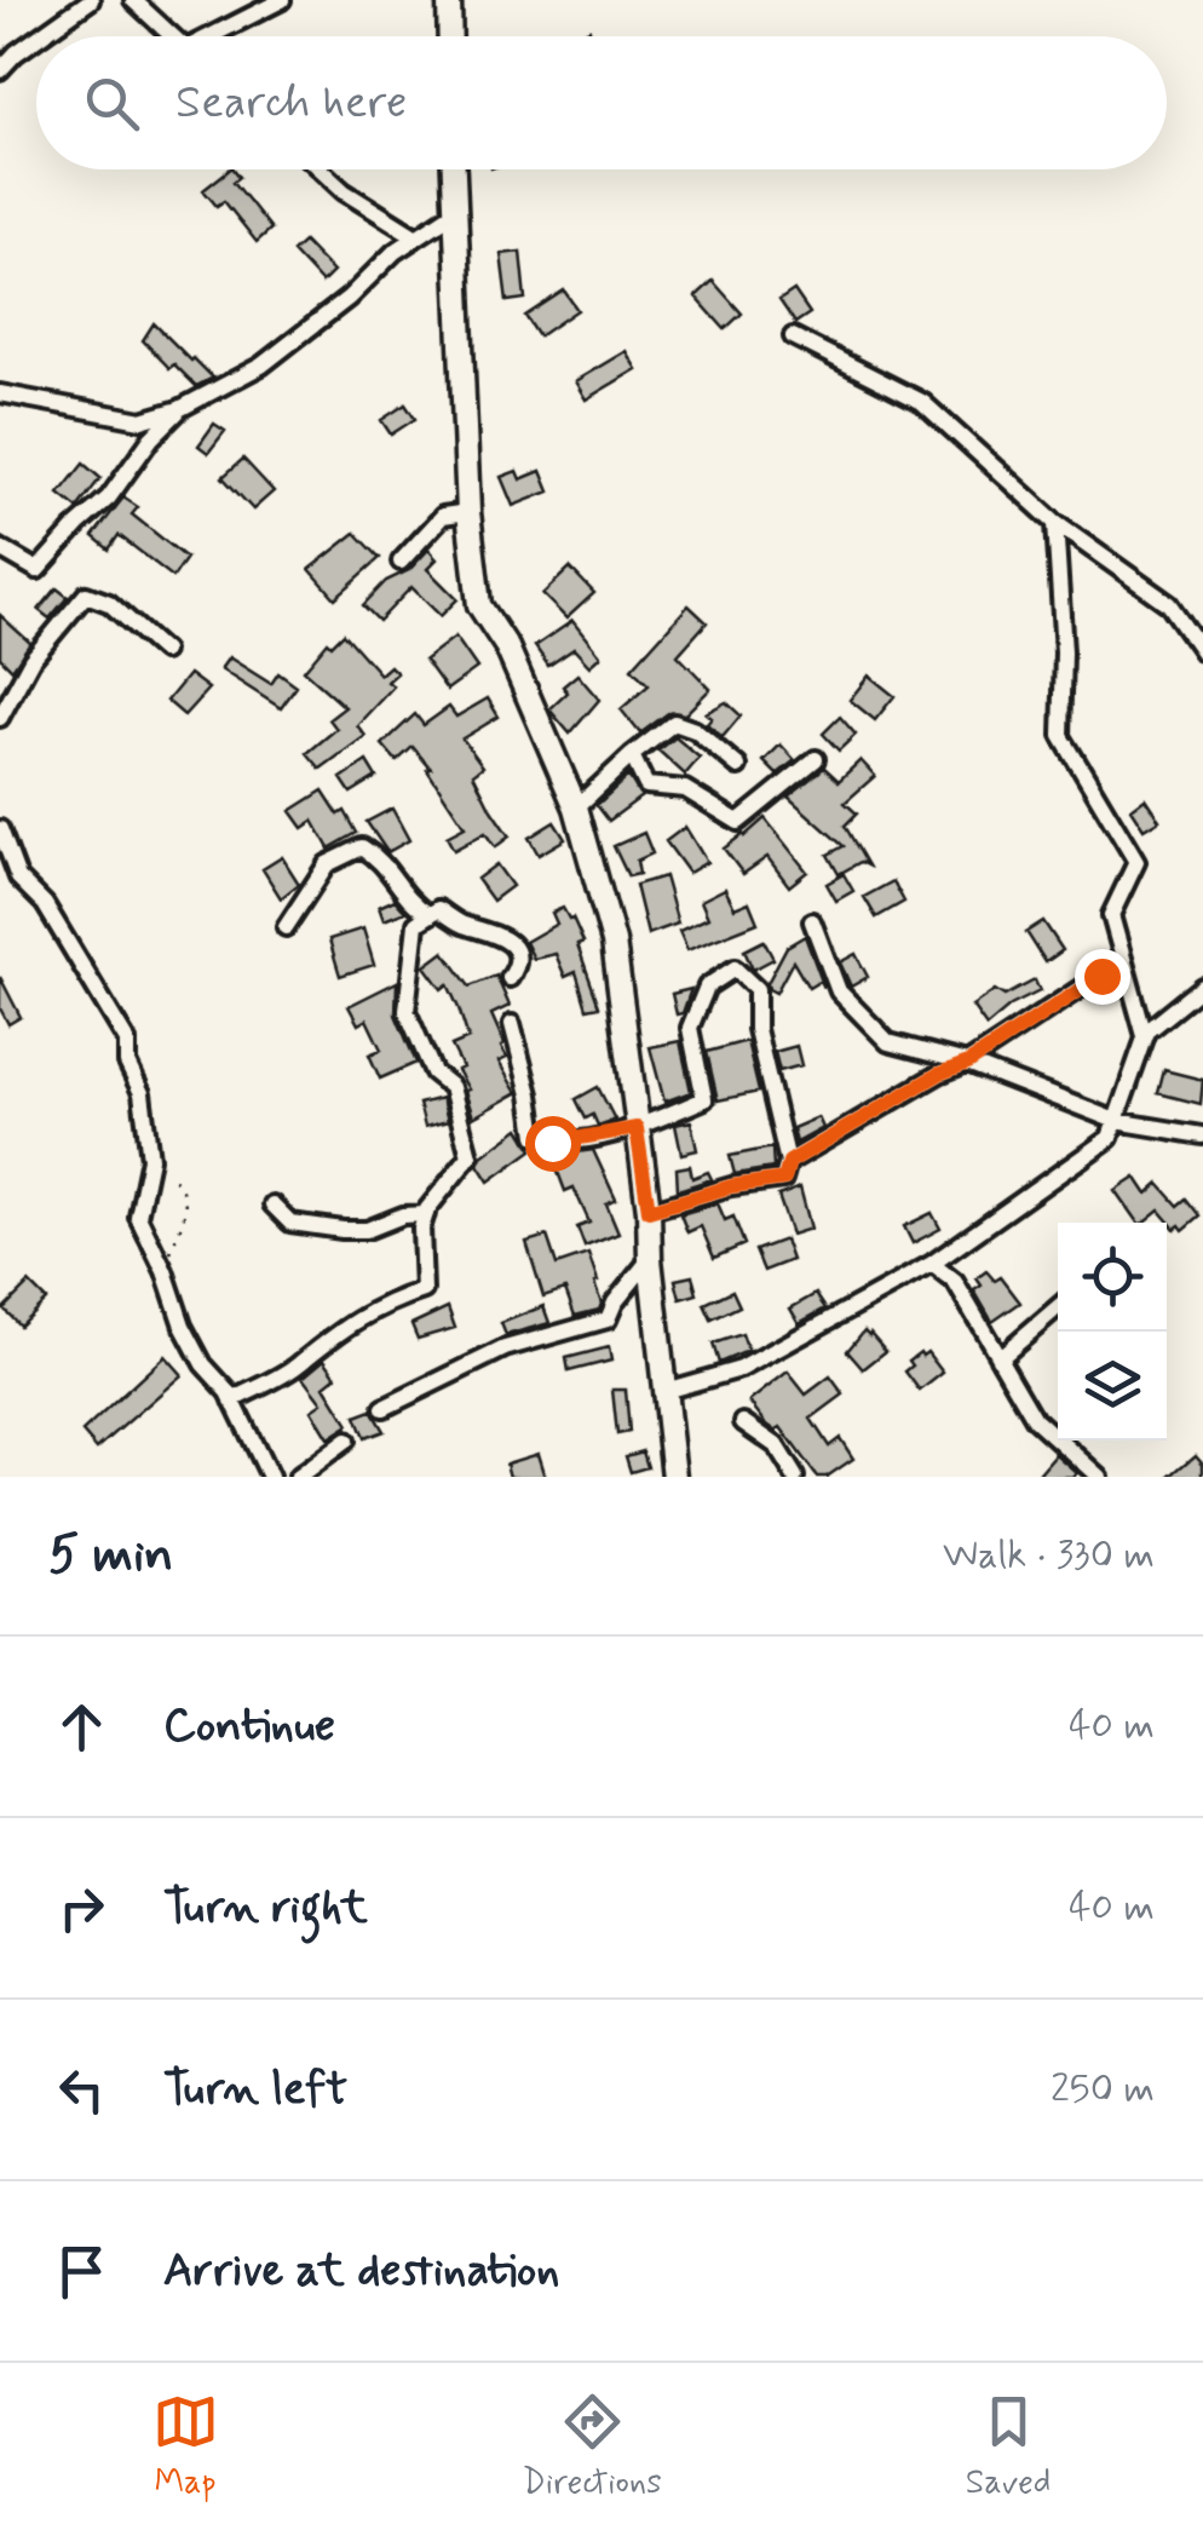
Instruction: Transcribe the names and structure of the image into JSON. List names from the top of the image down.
{
  "page": {
    "search": "Search here",
    "heading": ["5 min", "Walk · 330 m"],
    "list": [
      ["Continue", "40 m"],
      ["Turn right", "40 m"],
      ["Turn left", "250 m"],
      "Arrive at destination"
    ],
    "nav": ["Map", "Directions", "Saved"]
  }
}
